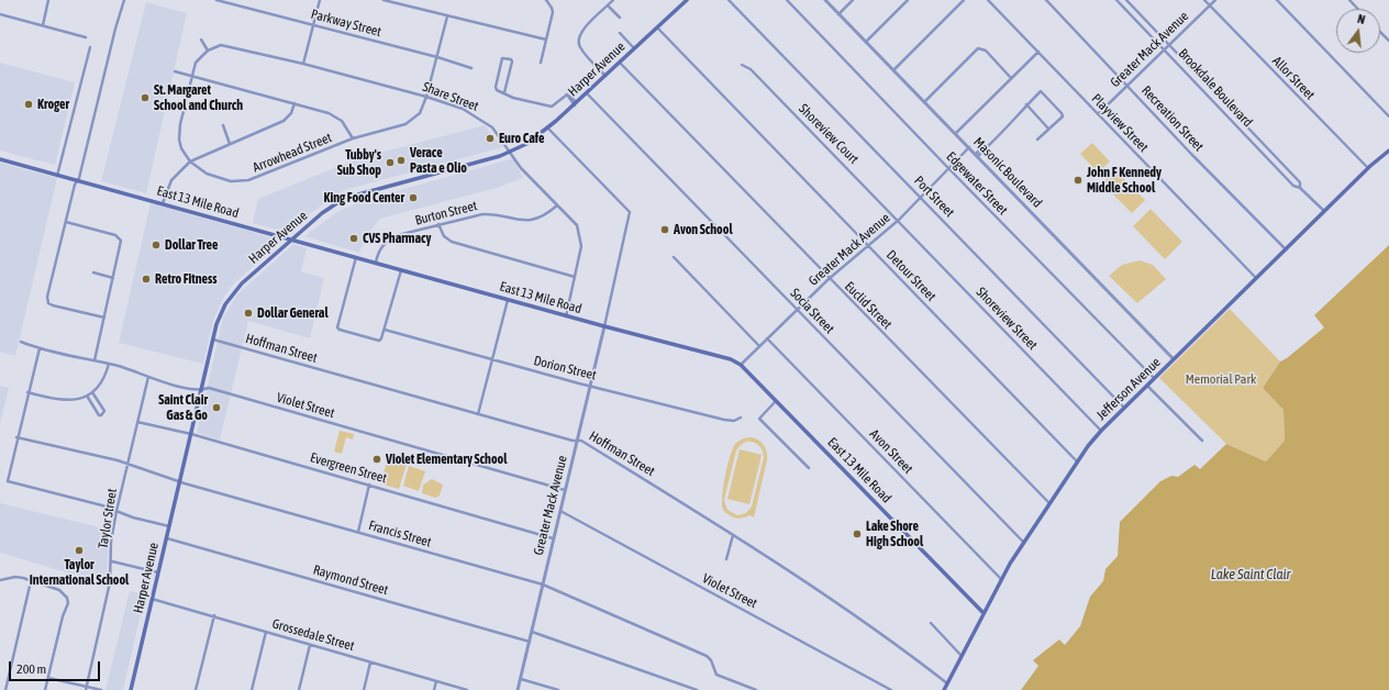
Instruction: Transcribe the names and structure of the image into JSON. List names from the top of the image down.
{
  "streets": {
    "main road": ["Harper Avenue", "East 13 Mile Road", "Jefferson Avenue"],
    "street": [
      "Parkway Street",
      "Greater Mack Avenue",
      "Allor Street",
      "Brookdale Boulevard",
      "Share Street",
      "Recreation Street",
      "Playview Street",
      "Shoreview Court",
      "Arrowhead Street",
      "Masonic Boulevard",
      "Edgewater Street",
      "Port Street",
      "Burton Street",
      "Detour Street",
      "Euclid Street",
      "Socia Street",
      "Shoreview Street",
      "Hoffman Street",
      "Dorion Street",
      "Violet Street",
      "Avon Street",
      "Evergreen Street",
      "Taylor Street",
      "Francis Street",
      "Raymond Street",
      "Grossedale Street"
    ]
  },
  "crossings": [
    ["Parkway Street", "Arrowhead Street"],
    ["Greater Mack Avenue", "Allor Street"],
    ["Greater Mack Avenue", "Brookdale Boulevard"],
    ["Greater Mack Avenue", "Recreation Street"],
    ["Greater Mack Avenue", "Playview Street"],
    ["Greater Mack Avenue", "Shoreview Court"],
    ["Greater Mack Avenue", "Masonic Boulevard"],
    ["Greater Mack Avenue", "Edgewater Street"],
    ["Greater Mack Avenue", "Port Street"],
    ["Greater Mack Avenue", "East 13 Mile Road"],
    ["Greater Mack Avenue", "Detour Street"],
    ["Greater Mack Avenue", "Euclid Street"],
    ["Greater Mack Avenue", "Socia Street"],
    ["Greater Mack Avenue", "Shoreview Street"],
    ["Greater Mack Avenue", "Hoffman Street"],
    ["Greater Mack Avenue", "Dorion Street"],
    ["Greater Mack Avenue", "Violet Street"],
    ["Greater Mack Avenue", "Avon Street"],
    ["Greater Mack Avenue", "Evergreen Street"],
    ["Greater Mack Avenue", "Francis Street"],
    ["Greater Mack Avenue", "Raymond Street"],
    ["Harper Avenue", "Share Street"],
    ["Harper Avenue", "East 13 Mile Road"],
    ["Harper Avenue", "Detour Street"],
    ["Harper Avenue", "Euclid Street"],
    ["Harper Avenue", "Socia Street"],
    ["Harper Avenue", "Hoffman Street"],
    ["Harper Avenue", "Violet Street"],
    ["Harper Avenue", "Evergreen Street"],
    ["Harper Avenue", "Francis Street"],
    ["Harper Avenue", "Raymond Street"],
    ["Harper Avenue", "Grossedale Street"],
    ["Allor Street", "Jefferson Avenue"],
    ["Brookdale Boulevard", "Jefferson Avenue"],
    ["Share Street", "Arrowhead Street"],
    ["Share Street", "East 13 Mile Road"],
    ["Share Street", "Burton Street"],
    ["Recreation Street", "Jefferson Avenue"],
    ["Playview Street", "Jefferson Avenue"],
    ["Shoreview Court", "Shoreview Street"],
    ["Masonic Boulevard", "Jefferson Avenue"],
    ["Edgewater Street", "Jefferson Avenue"],
    ["Port Street", "Jefferson Avenue"],
    ["East 13 Mile Road", "Burton Street"],
    ["East 13 Mile Road", "Jefferson Avenue"],
    ["Detour Street", "Jefferson Avenue"],
    ["Euclid Street", "Jefferson Avenue"],
    ["Socia Street", "Jefferson Avenue"],
    ["Shoreview Street", "Jefferson Avenue"],
    ["Hoffman Street", "Jefferson Avenue"],
    ["Jefferson Avenue", "Avon Street"],
    ["Violet Street", "Taylor Street"],
    ["Evergreen Street", "Taylor Street"],
    ["Taylor Street", "Francis Street"]
  ],
  "water": ["Lake Saint Clair"],
  "parks": ["Memorial Park"],
  "places": [
    "St. Margaret School and Church",
    "Kroger",
    "Euro Cafe",
    "Verace Pasta e Olio",
    "Tubby's Sub Shop",
    "John F Kennedy Middle School",
    "King Food Center",
    "Avon School",
    "CVS Pharmacy",
    "Dollar Tree",
    "Retro Fitness",
    "Dollar General",
    "Saint Clair Gas & Go",
    "Violet Elementary School",
    "Lake Shore High School",
    "Taylor International School"
  ],
  "scale_bar": "200 m",
  "north": "top"
}
